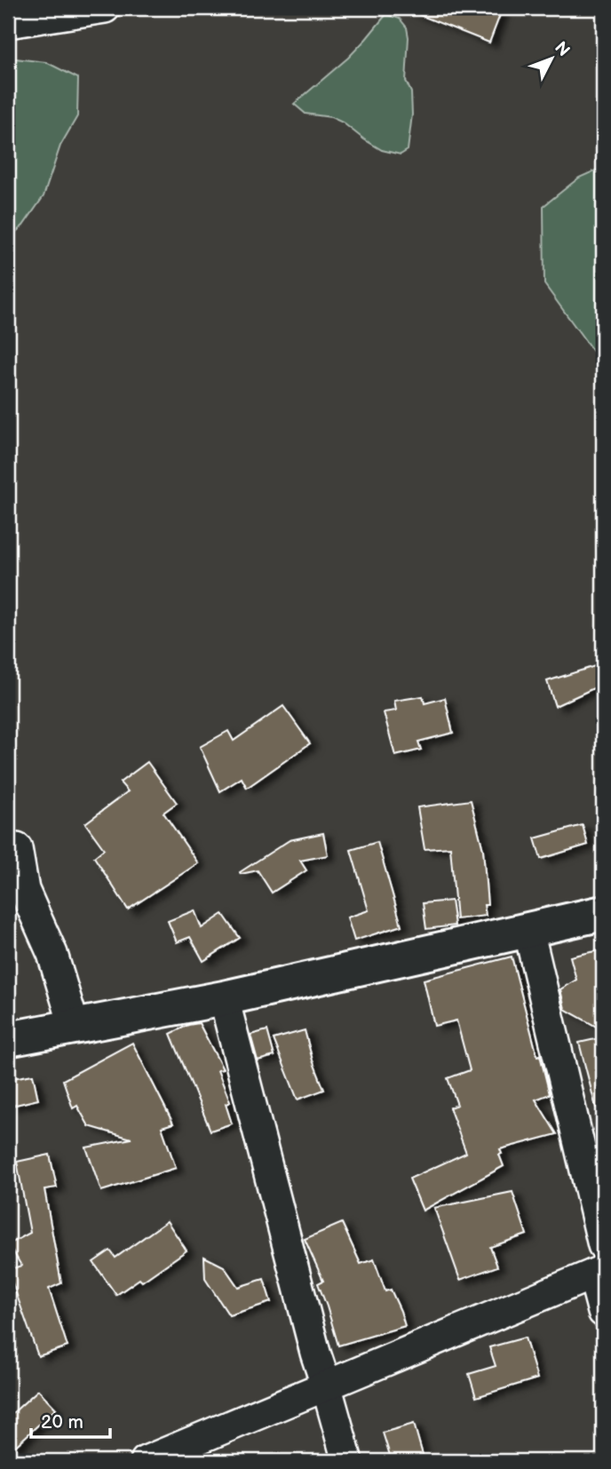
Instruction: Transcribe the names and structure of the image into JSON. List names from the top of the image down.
{
  "scale_bar": "20 m",
  "north": "top right"
}
